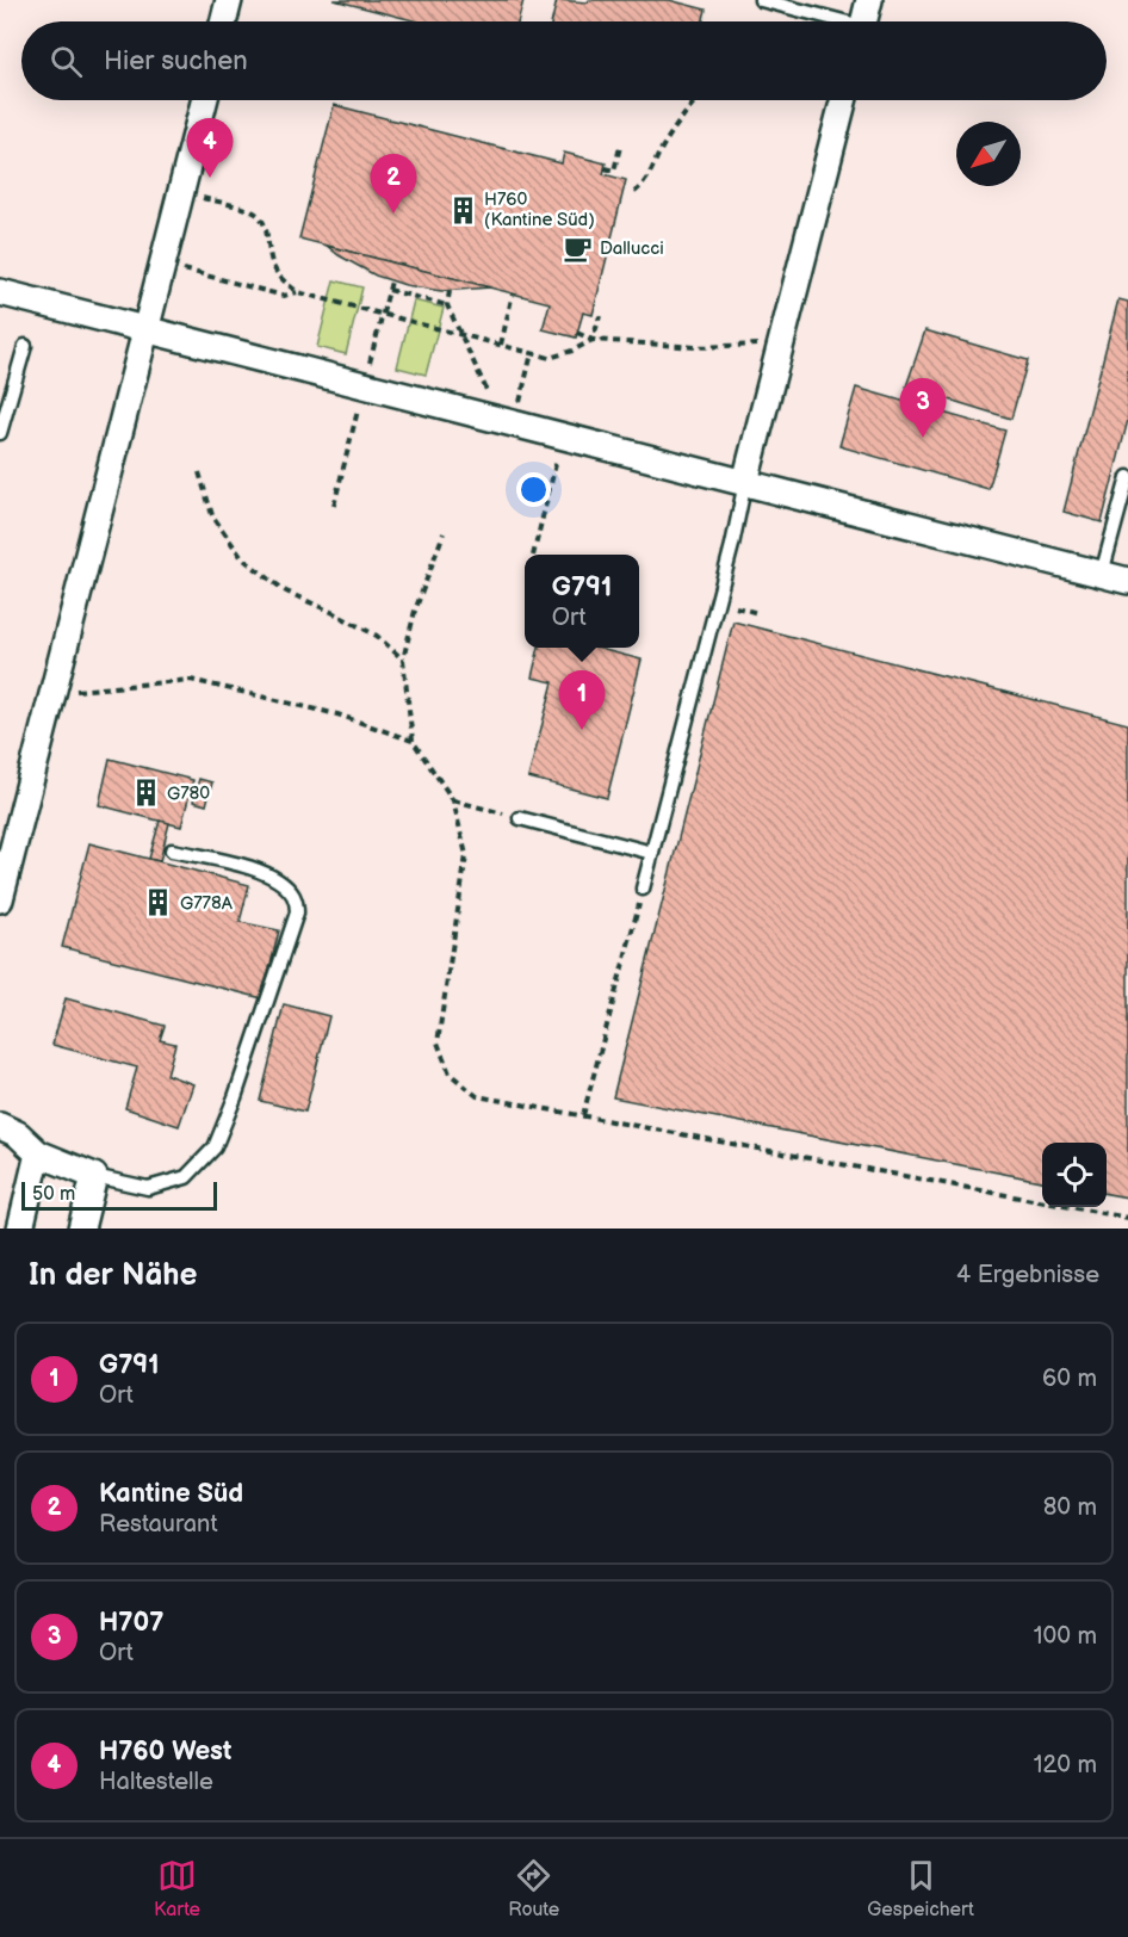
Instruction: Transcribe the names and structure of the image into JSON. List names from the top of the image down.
{
  "places": {
    "building": ["H760 (Kantine Süd)", "G780", "G778A"],
    "cafe": ["Dallucci"]
  },
  "scale_bar": "50 m",
  "north": "bottom left",
  "page": {
    "search": "Hier suchen",
    "pins": [
      "4",
      "2",
      "3",
      "1"
    ],
    "popup": ["G791", "Ort"],
    "scale": "50 m",
    "heading": ["In der Nähe", "4 Ergebnisse"],
    "list": [
      {
        "mark": "1",
        "name": "G791",
        "note": "Ort",
        "value": "60 m"
      },
      {
        "mark": "2",
        "name": "Kantine Süd",
        "note": "Restaurant",
        "value": "80 m"
      },
      {
        "mark": "3",
        "name": "H707",
        "note": "Ort",
        "value": "100 m"
      },
      {
        "mark": "4",
        "name": "H760 West",
        "note": "Haltestelle",
        "value": "120 m"
      }
    ],
    "nav": ["Karte", "Route", "Gespeichert"]
  }
}
